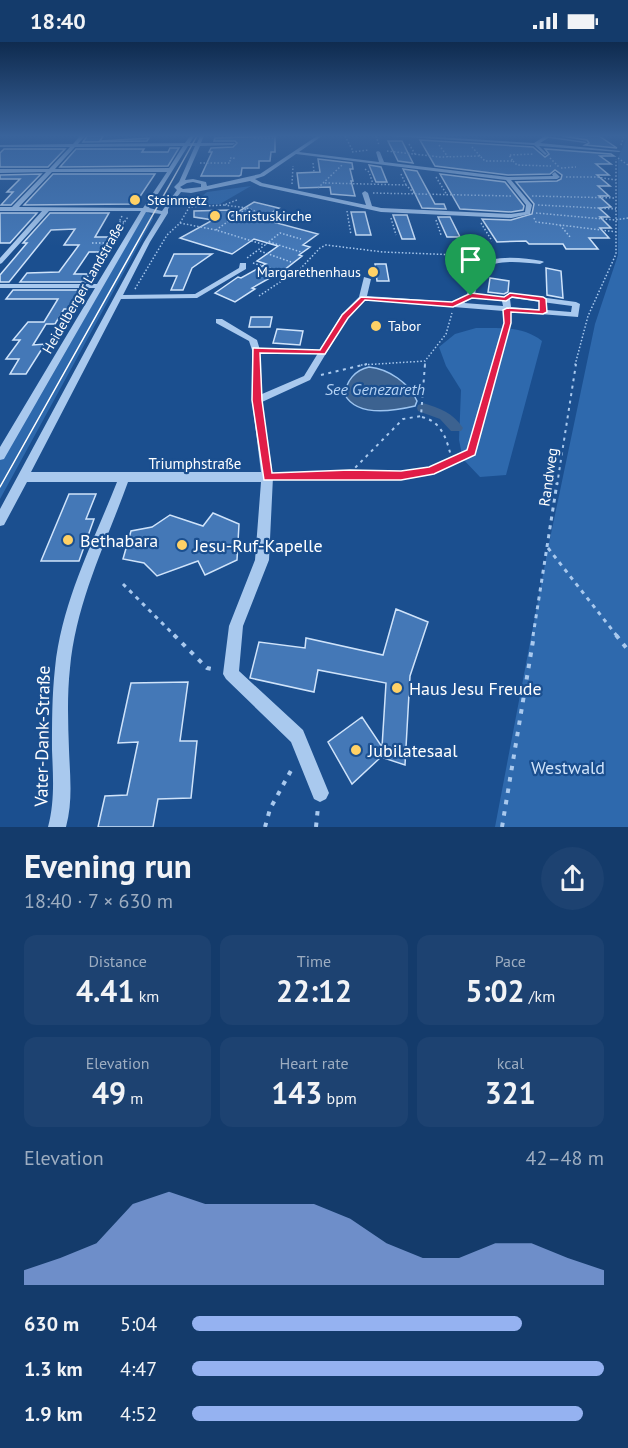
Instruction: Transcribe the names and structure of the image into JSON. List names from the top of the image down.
{
  "streets": {
    "street": ["Heidelberger Landstraße", "Triumphstraße", "Vater-Dank-Straße"],
    "path": ["Randweg"]
  },
  "crossings": [
    ["Triumphstraße", "Vater-Dank-Straße"]
  ],
  "water": ["See Genezareth"],
  "parks": ["Westwald"],
  "places": [
    "Steinmetz",
    "Christuskirche",
    "Margarethenhaus",
    "Tabor",
    "Bethabara",
    "Jesu-Ruf-Kapelle",
    "Haus Jesu Freude",
    "Jubilatesaal"
  ],
  "page": {
    "status": "18:40",
    "heading": ["Evening run", "18:40 · 7 × 630 m"],
    "stats": [
      ["Distance", "4.41 km"],
      ["Time", "22:12"],
      ["Pace", "5:02 /km"],
      ["Elevation", "49 m"],
      ["Heart rate", "143 bpm"],
      ["kcal", "321"]
    ],
    "chart": ["Elevation", "42–48 m"],
    "list": [
      {
        "name": "630 m",
        "note": "5:04"
      },
      {
        "name": "1.3 km",
        "note": "4:47"
      },
      {
        "name": "1.9 km",
        "note": "4:52"
      }
    ]
  }
}
